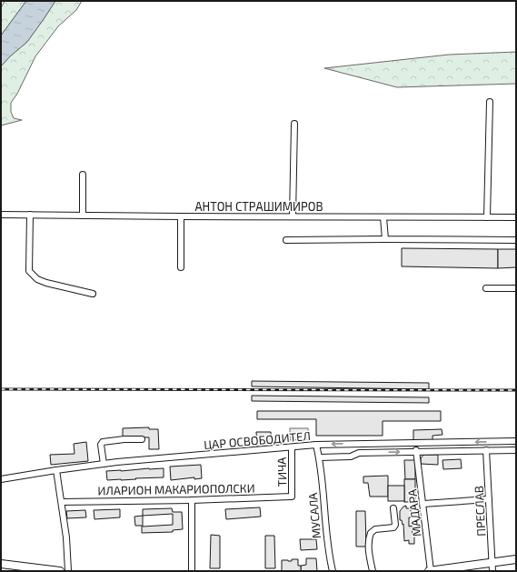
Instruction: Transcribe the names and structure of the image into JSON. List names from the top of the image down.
{
  "streets": {
    "street": [
      "АНТОН СТРАШИМИРОВ",
      "ЦАР ОСВОБОДИТЕЛ",
      "ТИЧА",
      "ИЛАРИОН МАКАРИОПОЛСКИ",
      "ПРЕСЛАВ",
      "МАДАРА",
      "МУСАЛА"
    ]
  },
  "crossings": [
    ["ЦАР ОСВОБОДИТЕЛ", "ТИЧА"],
    ["ЦАР ОСВОБОДИТЕЛ", "МАДАРА"],
    ["ЦАР ОСВОБОДИТЕЛ", "МУСАЛА"],
    ["ТИЧА", "ИЛАРИОН МАКАРИОПОЛСКИ"]
  ]
}
